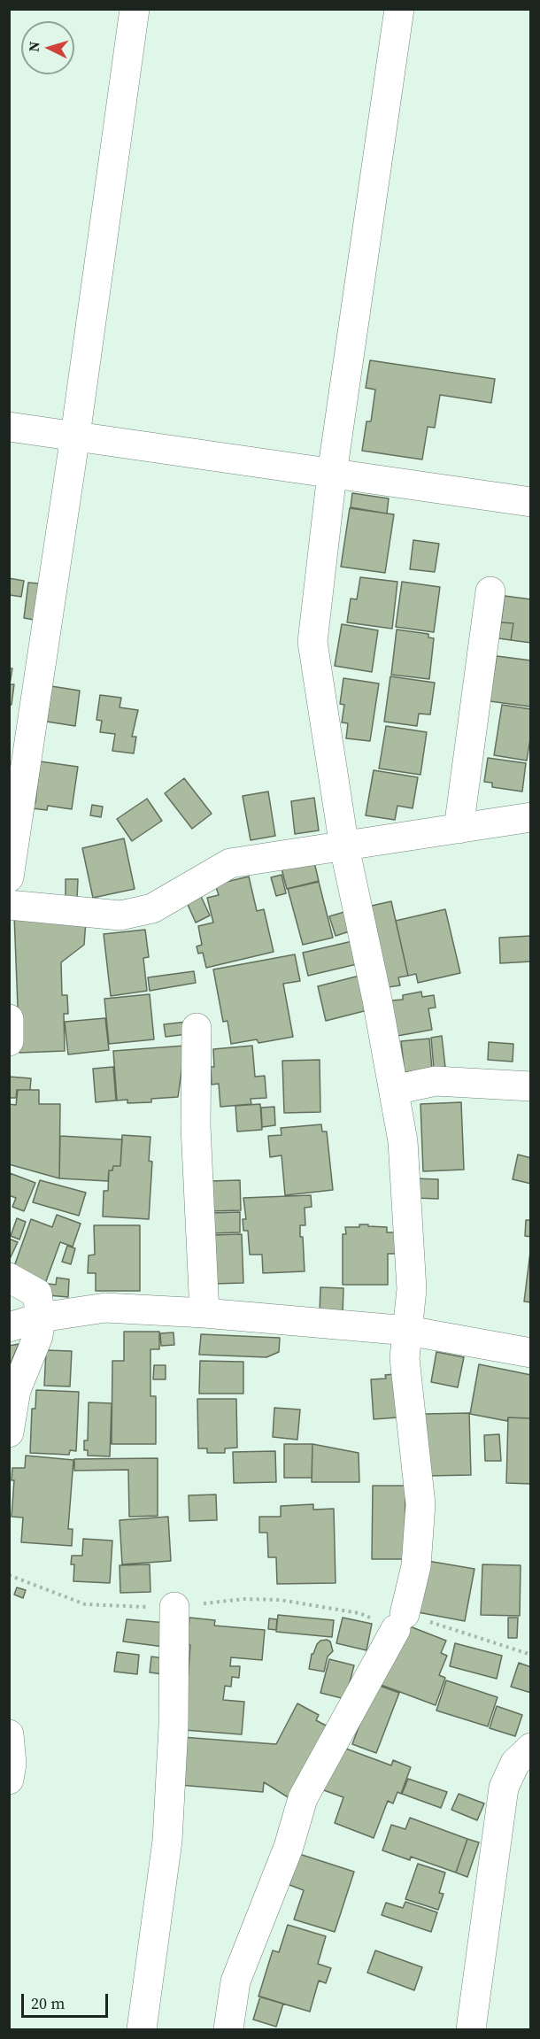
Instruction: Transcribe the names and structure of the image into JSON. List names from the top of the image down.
{
  "scale_bar": "20 m",
  "north": "left"
}
